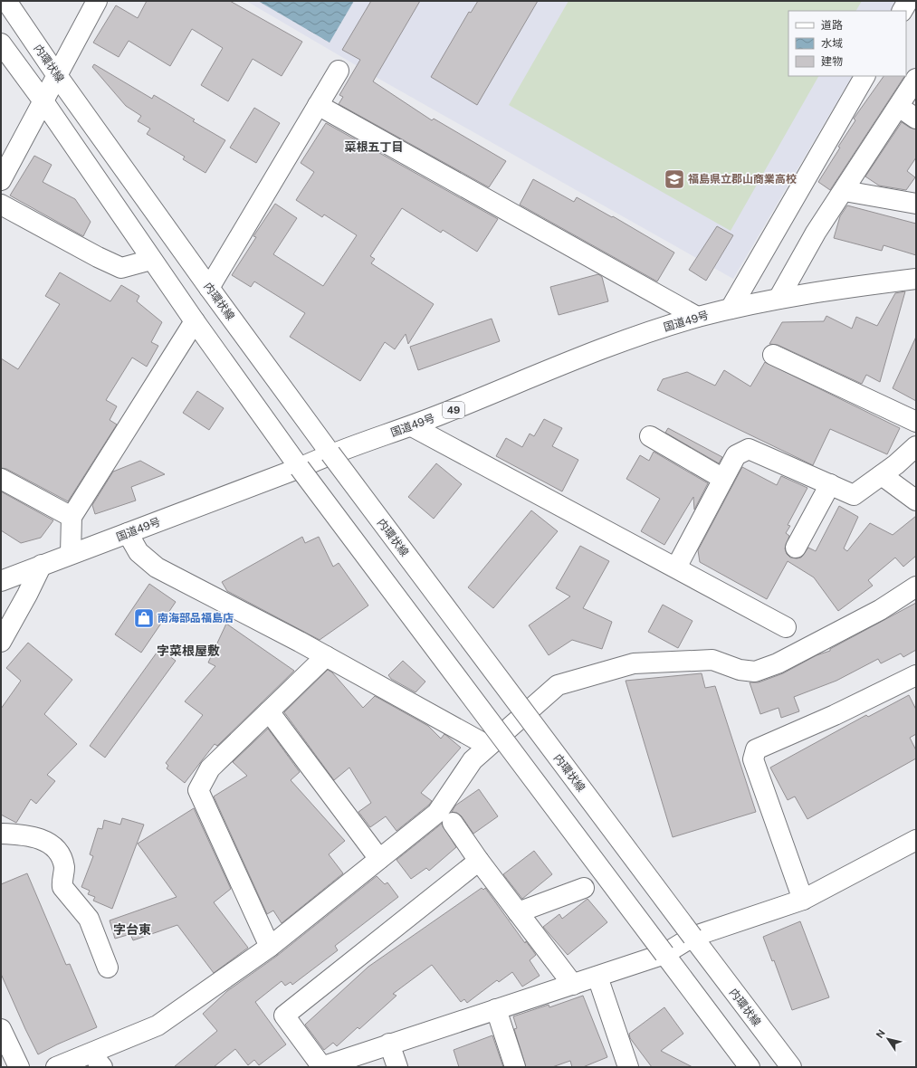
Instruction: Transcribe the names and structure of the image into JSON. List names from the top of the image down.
{
  "streets": {
    "main road": ["内環状線", "国道49号", "49"]
  },
  "crossings": [
    ["内環状線", "国道49号"]
  ],
  "districts": ["菜根五丁目", "字菜根屋敷", "字台東"],
  "places": {
    "school or university": ["福島県立郡山商業高校"],
    "shop": ["南海部品福島店"]
  },
  "legend": ["道路", "水域", "建物"],
  "north": "top left"
}
